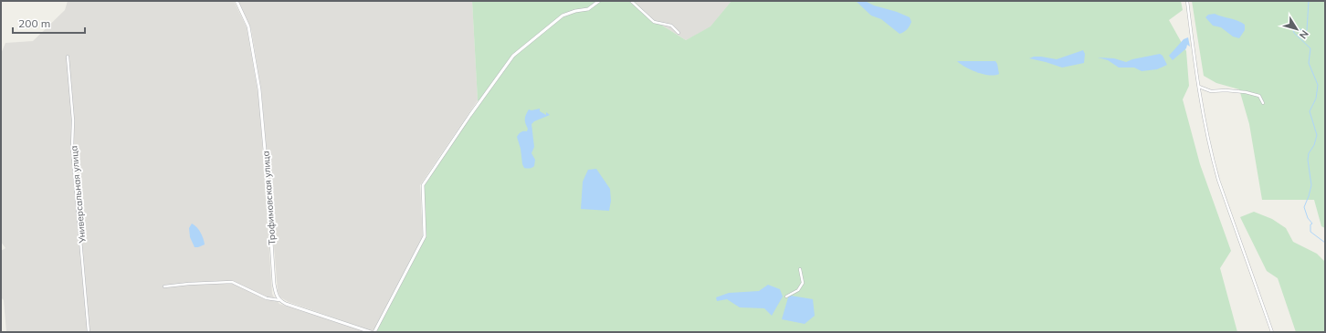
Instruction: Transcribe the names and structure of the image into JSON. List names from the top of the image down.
{
  "streets": {
    "street": ["Универсальная улица", "Трофимовская улица"]
  },
  "scale_bar": "200 m",
  "north": "bottom right"
}
